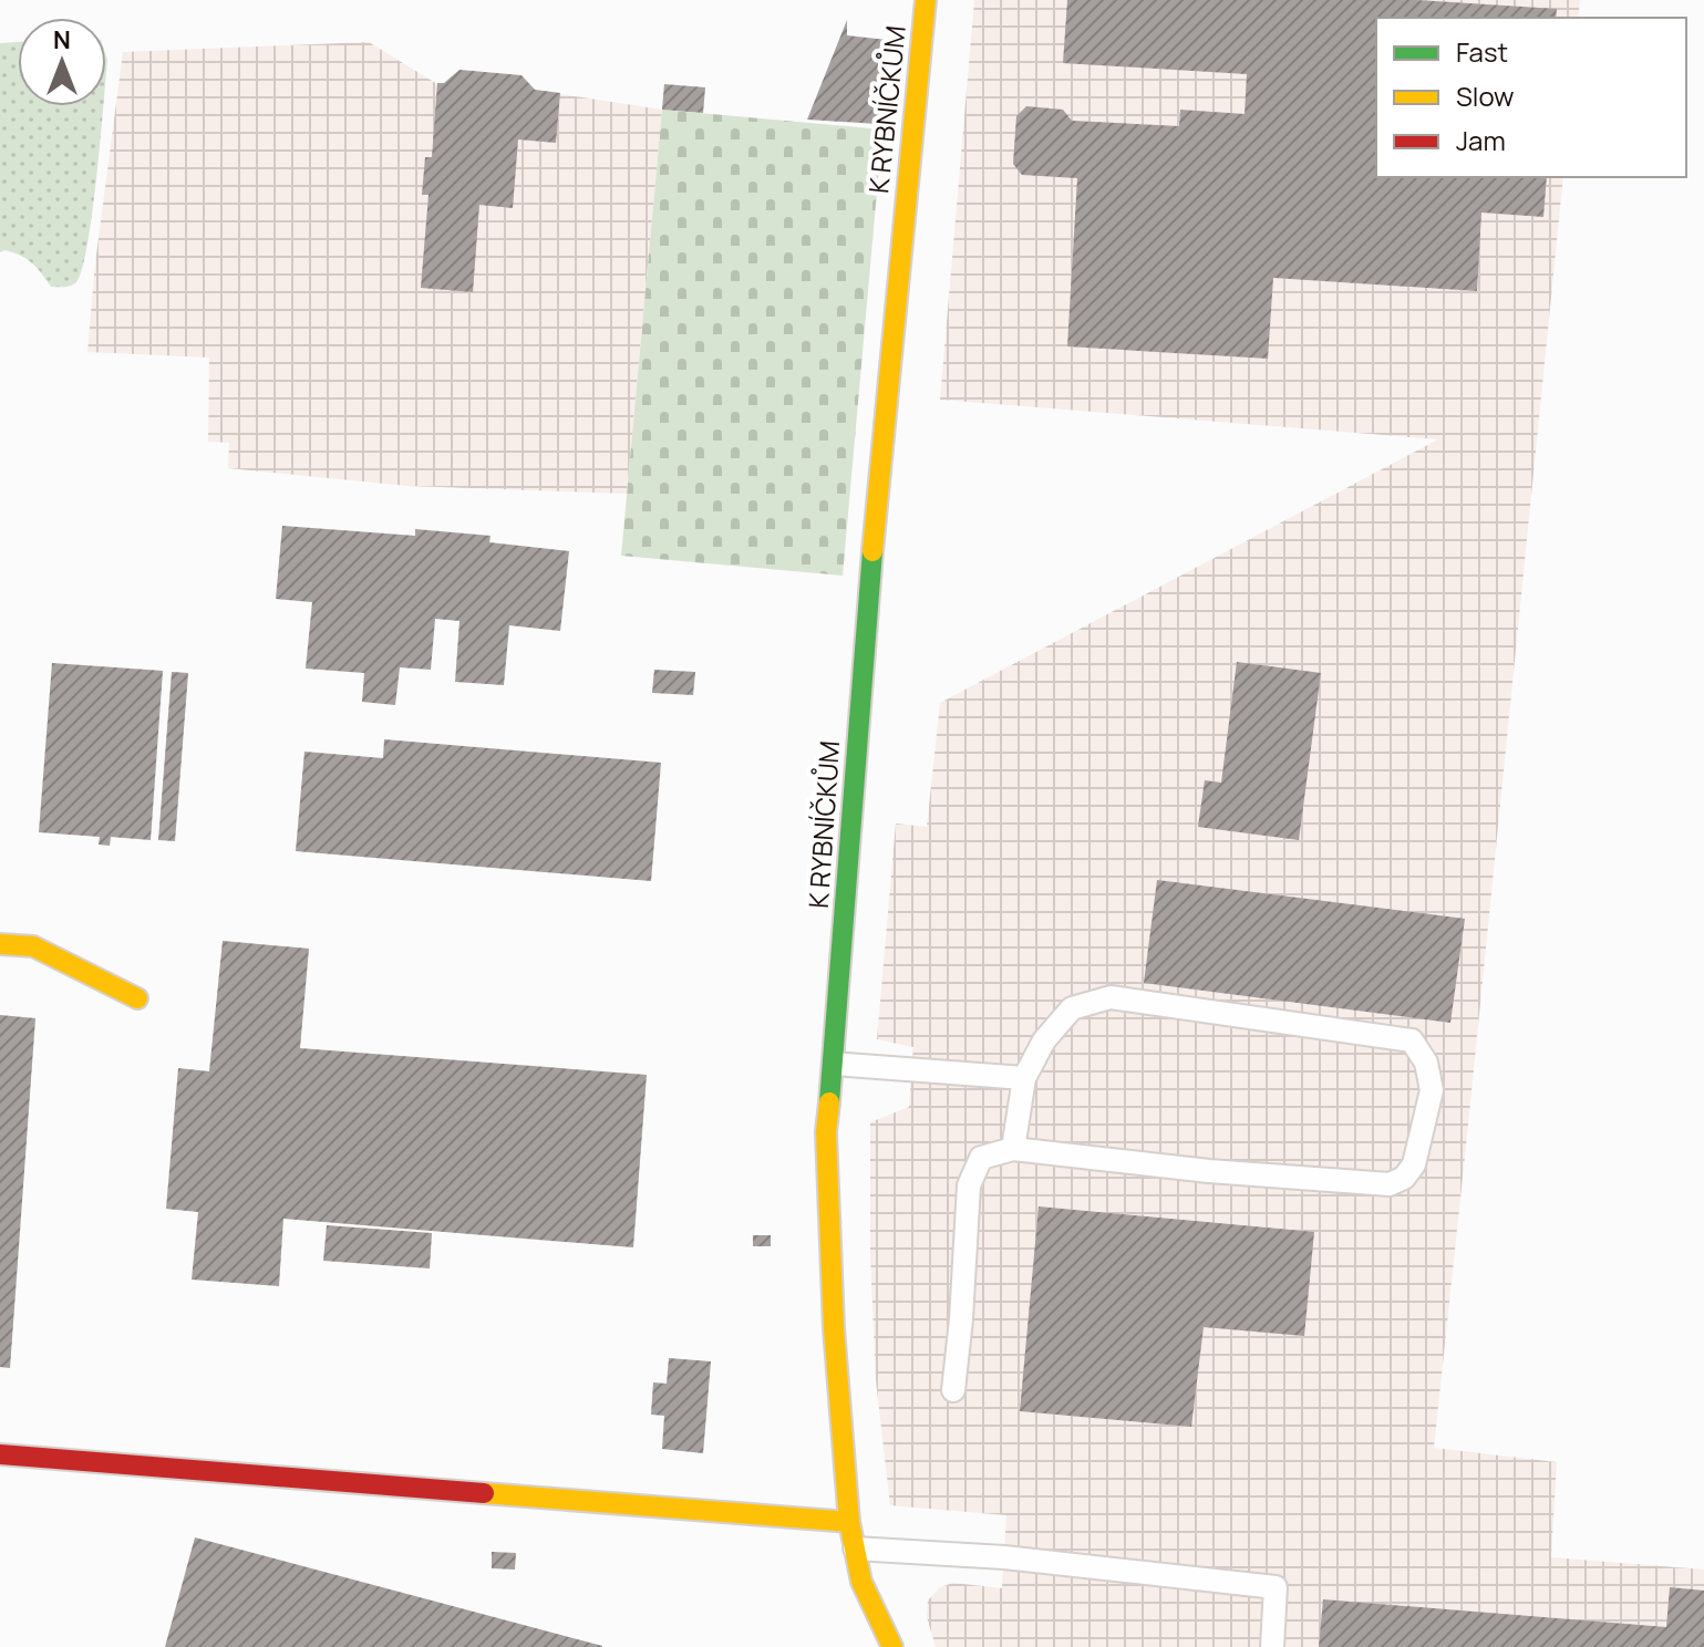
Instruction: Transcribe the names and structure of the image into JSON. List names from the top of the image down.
{
  "streets": {
    "street": ["K RYBNÍČKŮM"]
  },
  "legend": ["Fast", "Slow", "Jam"],
  "north": "top"
}
